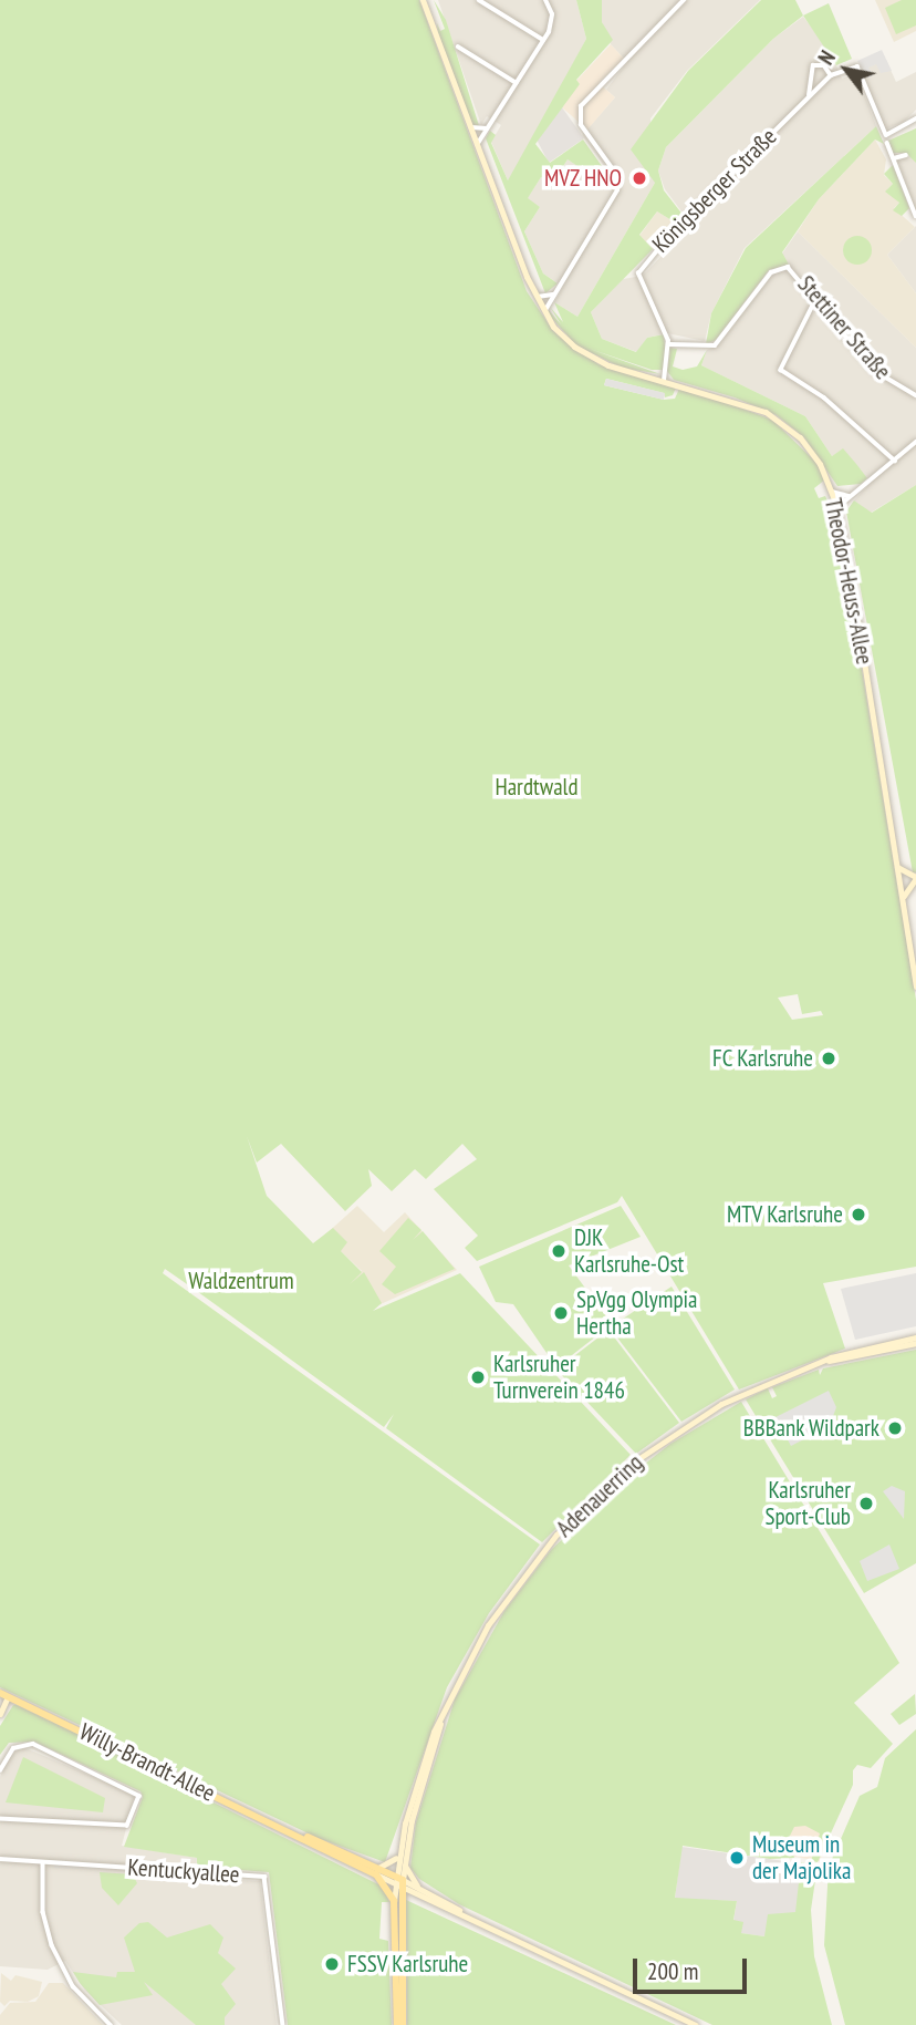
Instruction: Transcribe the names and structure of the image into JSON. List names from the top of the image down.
{
  "streets": {
    "main road": ["Theodor-Heuss-Allee", "Adenauerring", "Willy-Brandt-Allee"],
    "street": ["Königsberger Straße", "Stettiner Straße", "Kentuckyallee"]
  },
  "crossings": [
    ["Königsberger Straße", "Stettiner Straße"],
    ["Adenauerring", "Willy-Brandt-Allee"]
  ],
  "parks": ["Hardtwald", "Waldzentrum"],
  "places": [
    "MVZ HNO",
    "FC Karlsruhe",
    "MTV Karlsruhe",
    "DJK Karlsruhe-Ost",
    "SpVgg Olympia Hertha",
    "Karlsruher Turnverein 1846",
    "BBBank Wildpark",
    "Karlsruher Sport-Club",
    "Museum in der Majolika",
    "FSSV Karlsruhe"
  ],
  "scale_bar": "200 m",
  "north": "top left"
}
